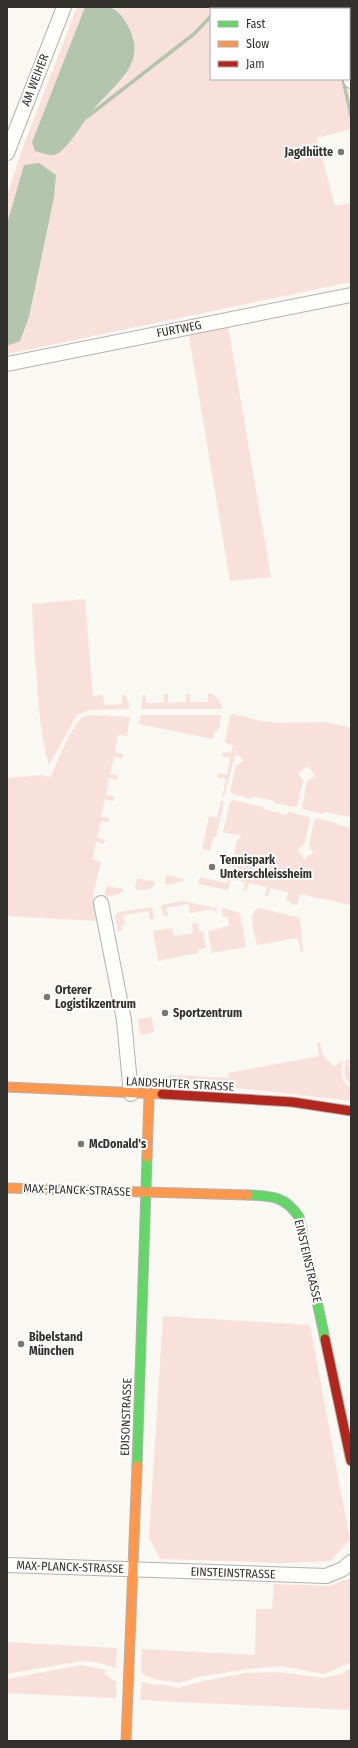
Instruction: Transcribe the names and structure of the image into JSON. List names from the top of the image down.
{
  "streets": {
    "street": [
      "AM WEIHER",
      "FURTWEG",
      "LANDSHUTER STRASSE",
      "MAX-PLANCK-STRASSE",
      "EINSTEINSTRASSE",
      "EDISONSTRASSE"
    ]
  },
  "crossings": [
    ["LANDSHUTER STRASSE", "EDISONSTRASSE"],
    ["MAX-PLANCK-STRASSE", "EINSTEINSTRASSE"],
    ["MAX-PLANCK-STRASSE", "EDISONSTRASSE"],
    ["EINSTEINSTRASSE", "EDISONSTRASSE"]
  ],
  "places": [
    "Jagdhütte",
    "Tennispark Unterschleissheim",
    "Orterer Logistikzentrum",
    "Sportzentrum",
    "McDonald's",
    "Bibelstand München"
  ],
  "legend": ["Fast", "Slow", "Jam"]
}
